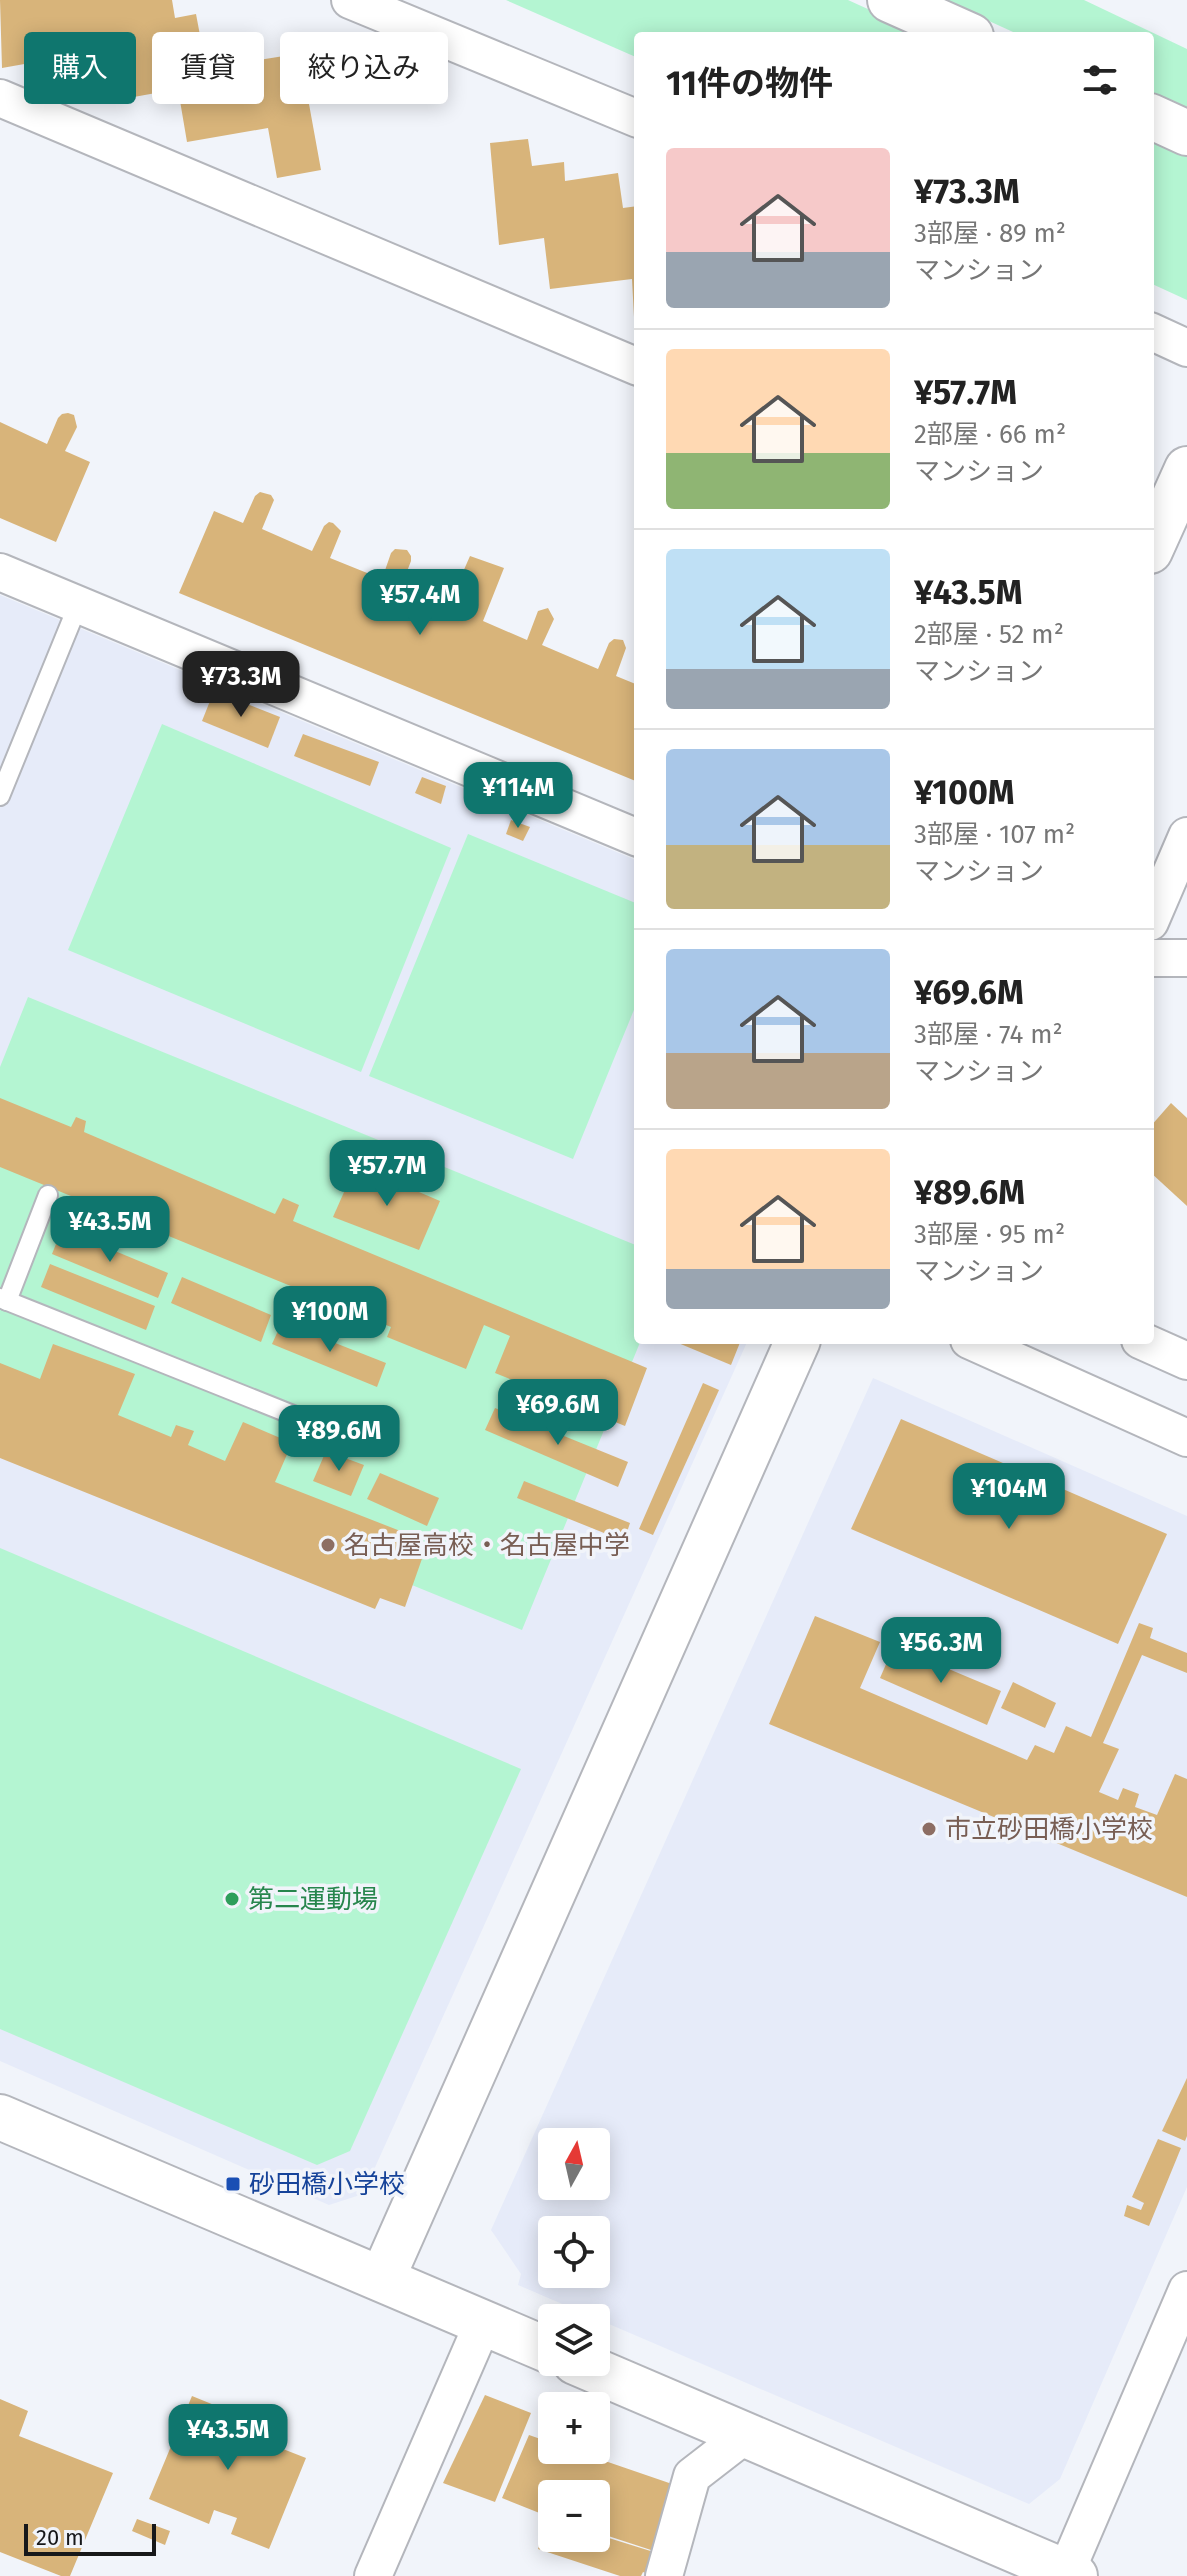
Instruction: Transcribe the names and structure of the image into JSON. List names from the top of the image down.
{
  "places": {
    "other": ["名古屋高校・名古屋中学", "市立砂田橋小学校", "第二運動場"],
    "transit": ["砂田橋小学校"]
  },
  "scale_bar": "20 m",
  "north": "top",
  "page": {
    "chip": ["購入", "賃貸", "絞り込み"],
    "heading": "11件の物件",
    "list": [
      {
        "name": "¥73.3M",
        "note": "3部屋 · 89 m² · マンション"
      },
      {
        "name": "¥57.7M",
        "note": "2部屋 · 66 m² · マンション"
      },
      {
        "name": "¥43.5M",
        "note": "2部屋 · 52 m² · マンション"
      },
      {
        "name": "¥100M",
        "note": "3部屋 · 107 m² · マンション"
      },
      {
        "name": "¥69.6M",
        "note": "3部屋 · 74 m² · マンション"
      },
      {
        "name": "¥89.6M",
        "note": "3部屋 · 95 m² · マンション"
      }
    ],
    "price": [
      "¥57.4M",
      "¥73.3M",
      "¥114M",
      "¥57.7M",
      "¥43.5M",
      "¥100M",
      "¥69.6M",
      "¥89.6M",
      "¥104M",
      "¥56.3M",
      "¥43.5M"
    ],
    "map_buttons": ["+", "−"],
    "scale": "20 m"
  }
}
